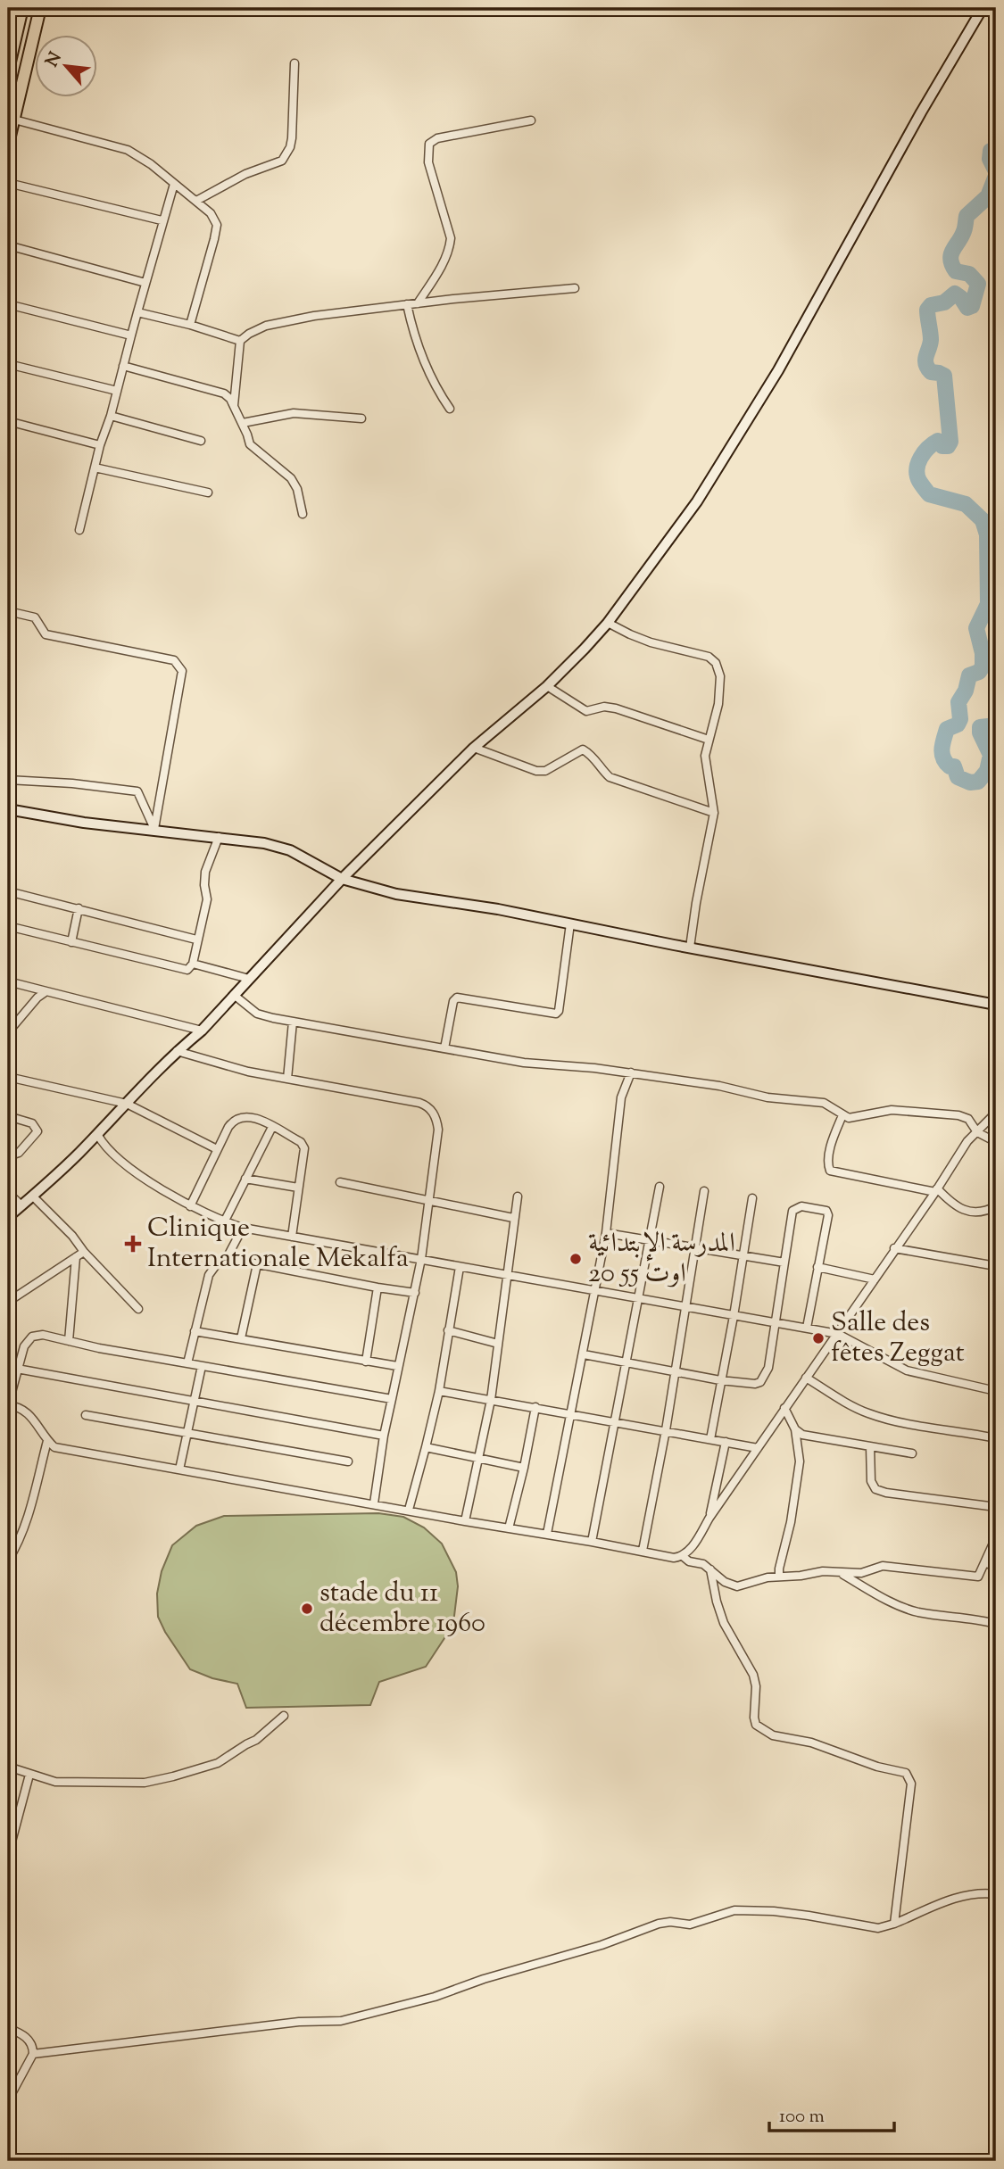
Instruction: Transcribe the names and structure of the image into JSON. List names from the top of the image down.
{
  "places": {
    "health": ["Clinique Internationale Mekalfa"],
    "other": ["المدرسة الإبتدائية 20 اوت 55", "Salle des fêtes Zeggat", "stade du 11 décembre 1960"]
  },
  "scale_bar": "100 m",
  "north": "top left"
}
